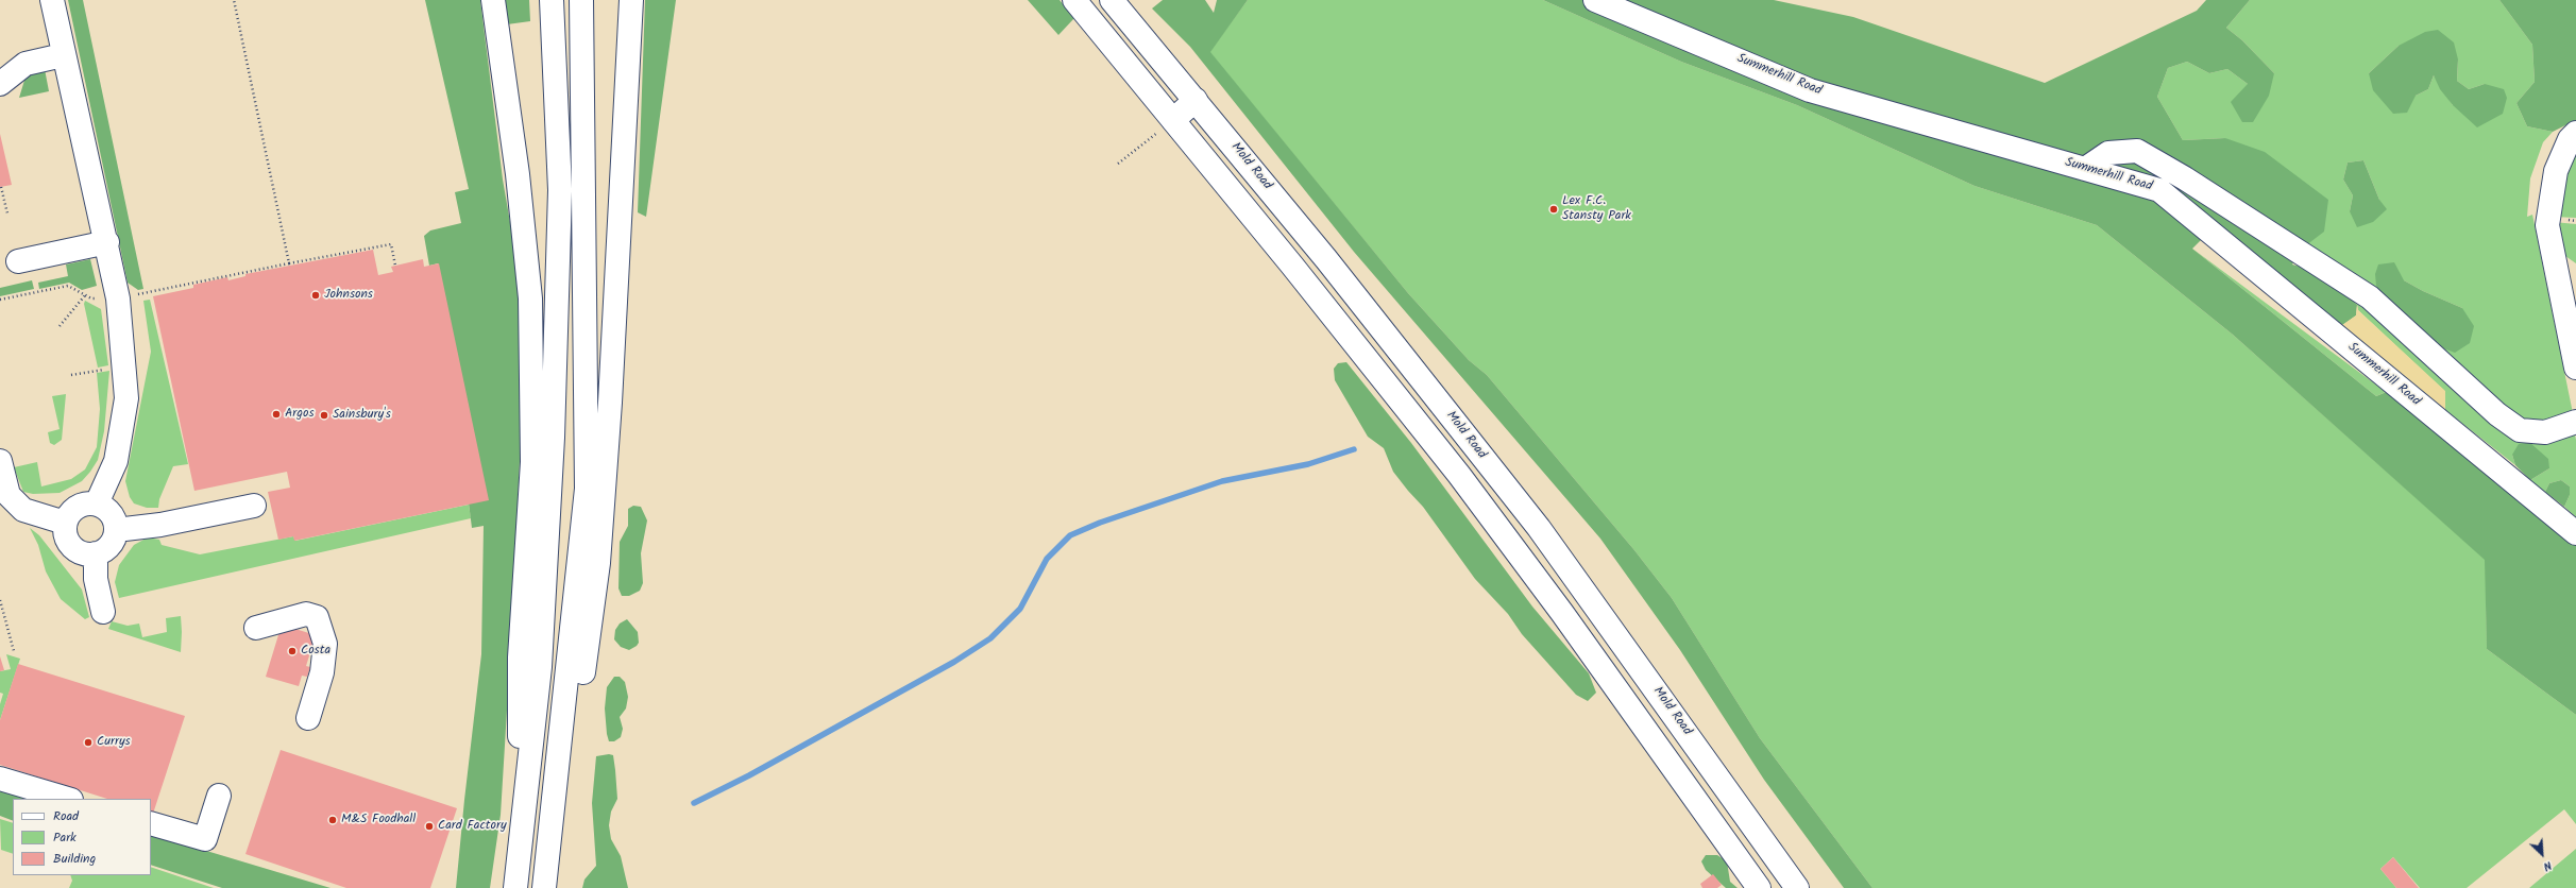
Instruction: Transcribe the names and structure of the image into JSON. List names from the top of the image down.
{
  "streets": {
    "main road": ["Summerhill Road", "Mold Road"]
  },
  "places": [
    "Lex F.C. Stansty Park",
    "Johnsons",
    "Argos",
    "Sainsbury's",
    "Costa",
    "Currys",
    "M&S Foodhall",
    "Card Factory"
  ],
  "legend": ["Road", "Park", "Building"],
  "north": "bottom right"
}
